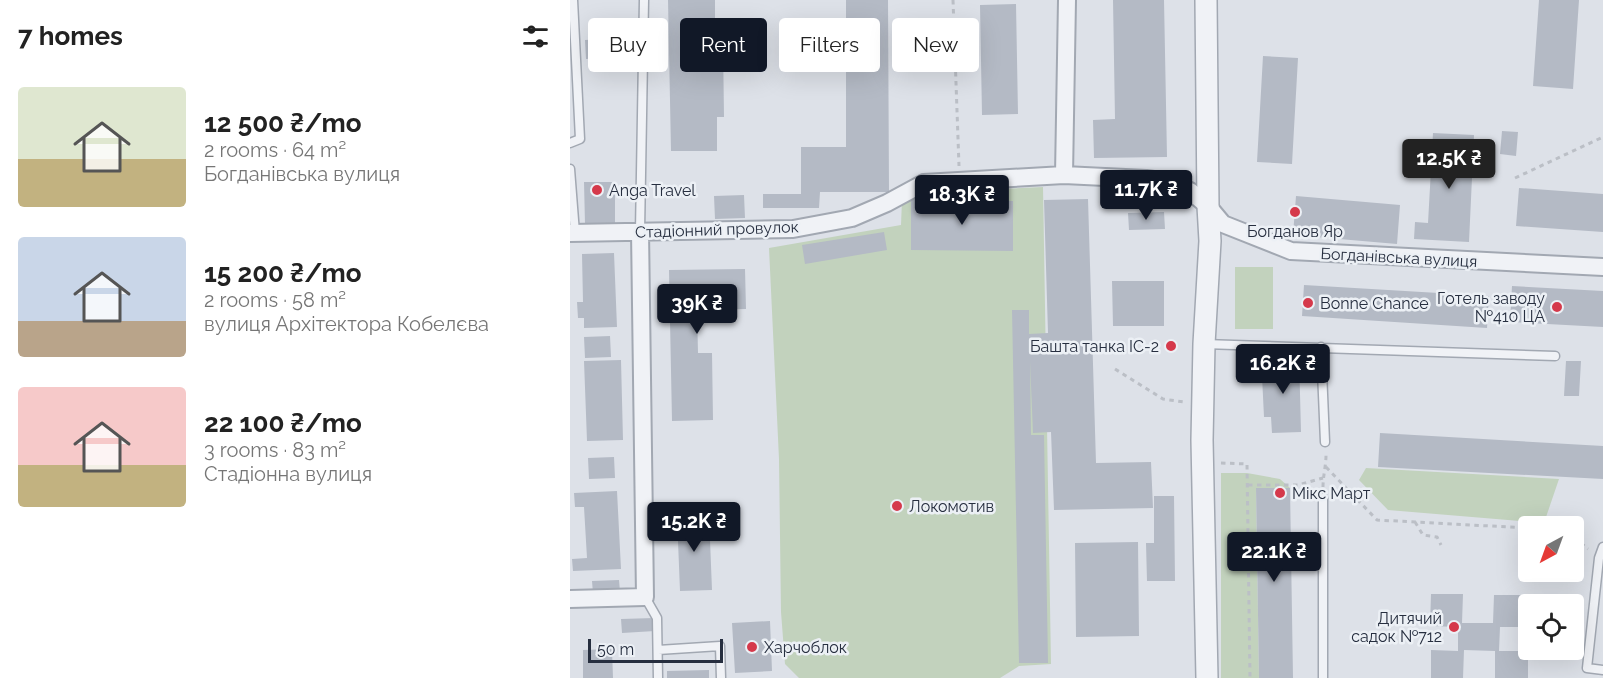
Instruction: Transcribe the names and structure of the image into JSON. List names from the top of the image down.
{
  "streets": {
    "street": ["Стадіонний провулок", "Богданівська вулиця"]
  },
  "crossings": [
    ["Стадіонний провулок", "Богданівська вулиця"]
  ],
  "places": [
    "Anga Travel",
    "Богданов Яр",
    "Bonne Chance",
    "Готель заводу №410 ЦА",
    "Башта танка ІС-2",
    "Мікс Март",
    "Локомотив",
    "Дитячий садок №712",
    "Харчоблок"
  ],
  "scale_bar": "50 m",
  "north": "bottom left",
  "page": {
    "heading": "7 homes",
    "chip": [
      "Buy",
      "Rent",
      "Filters",
      "New"
    ],
    "list": [
      {
        "name": "12 500 ₴/mo",
        "note": "2 rooms · 64 m² · Богданівська вулиця"
      },
      {
        "name": "15 200 ₴/mo",
        "note": "2 rooms · 58 m² · вулиця Архітектора Кобелєва"
      },
      {
        "name": "22 100 ₴/mo",
        "note": "3 rooms · 83 m² · Стадіонна вулиця"
      }
    ],
    "price": [
      "12.5K ₴",
      "11.7K ₴",
      "18.3K ₴",
      "39K ₴",
      "16.2K ₴",
      "15.2K ₴",
      "22.1K ₴"
    ],
    "scale": "50 m"
  }
}
